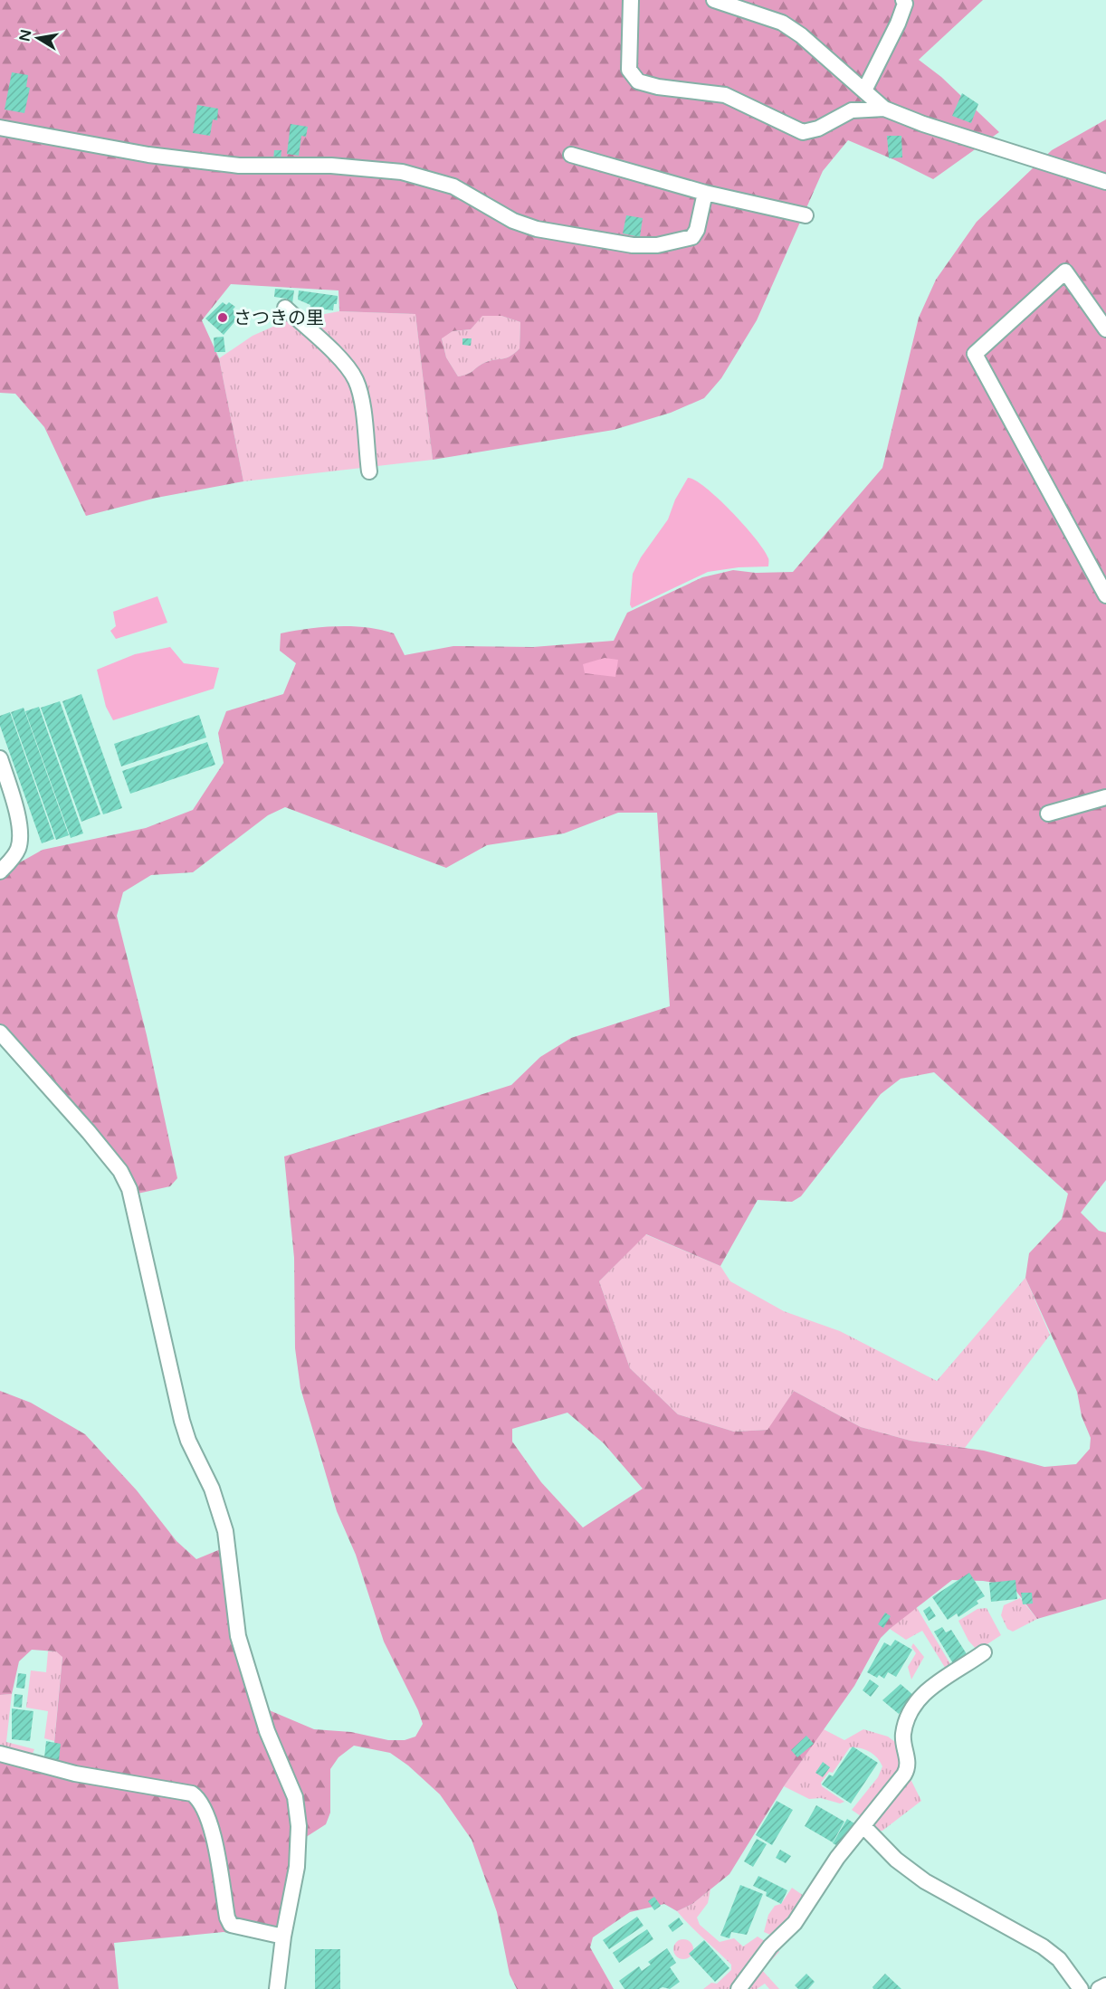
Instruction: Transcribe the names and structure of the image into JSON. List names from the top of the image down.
{
  "places": ["さつきの里"],
  "north": "left"
}
